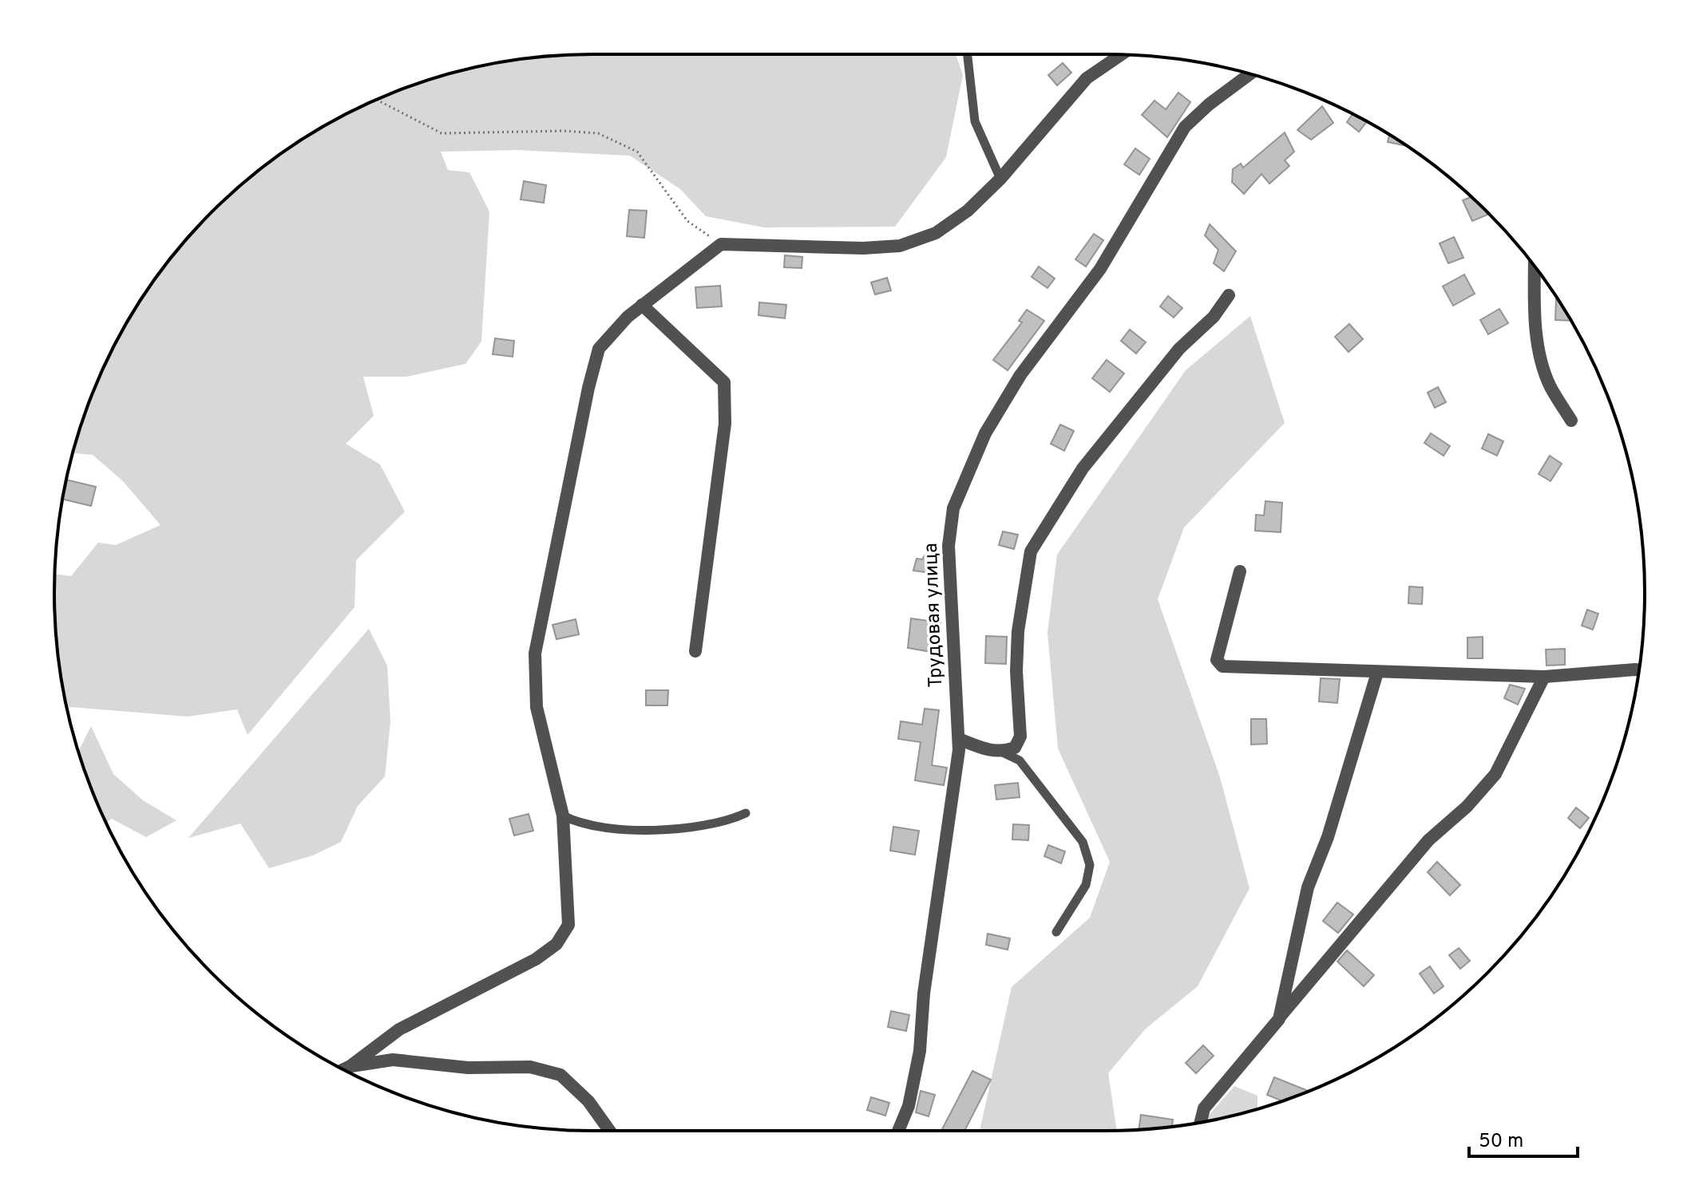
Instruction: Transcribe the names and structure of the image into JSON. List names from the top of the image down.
{
  "streets": {
    "street": ["Трудовая улица"]
  },
  "scale_bar": "50 m"
}
